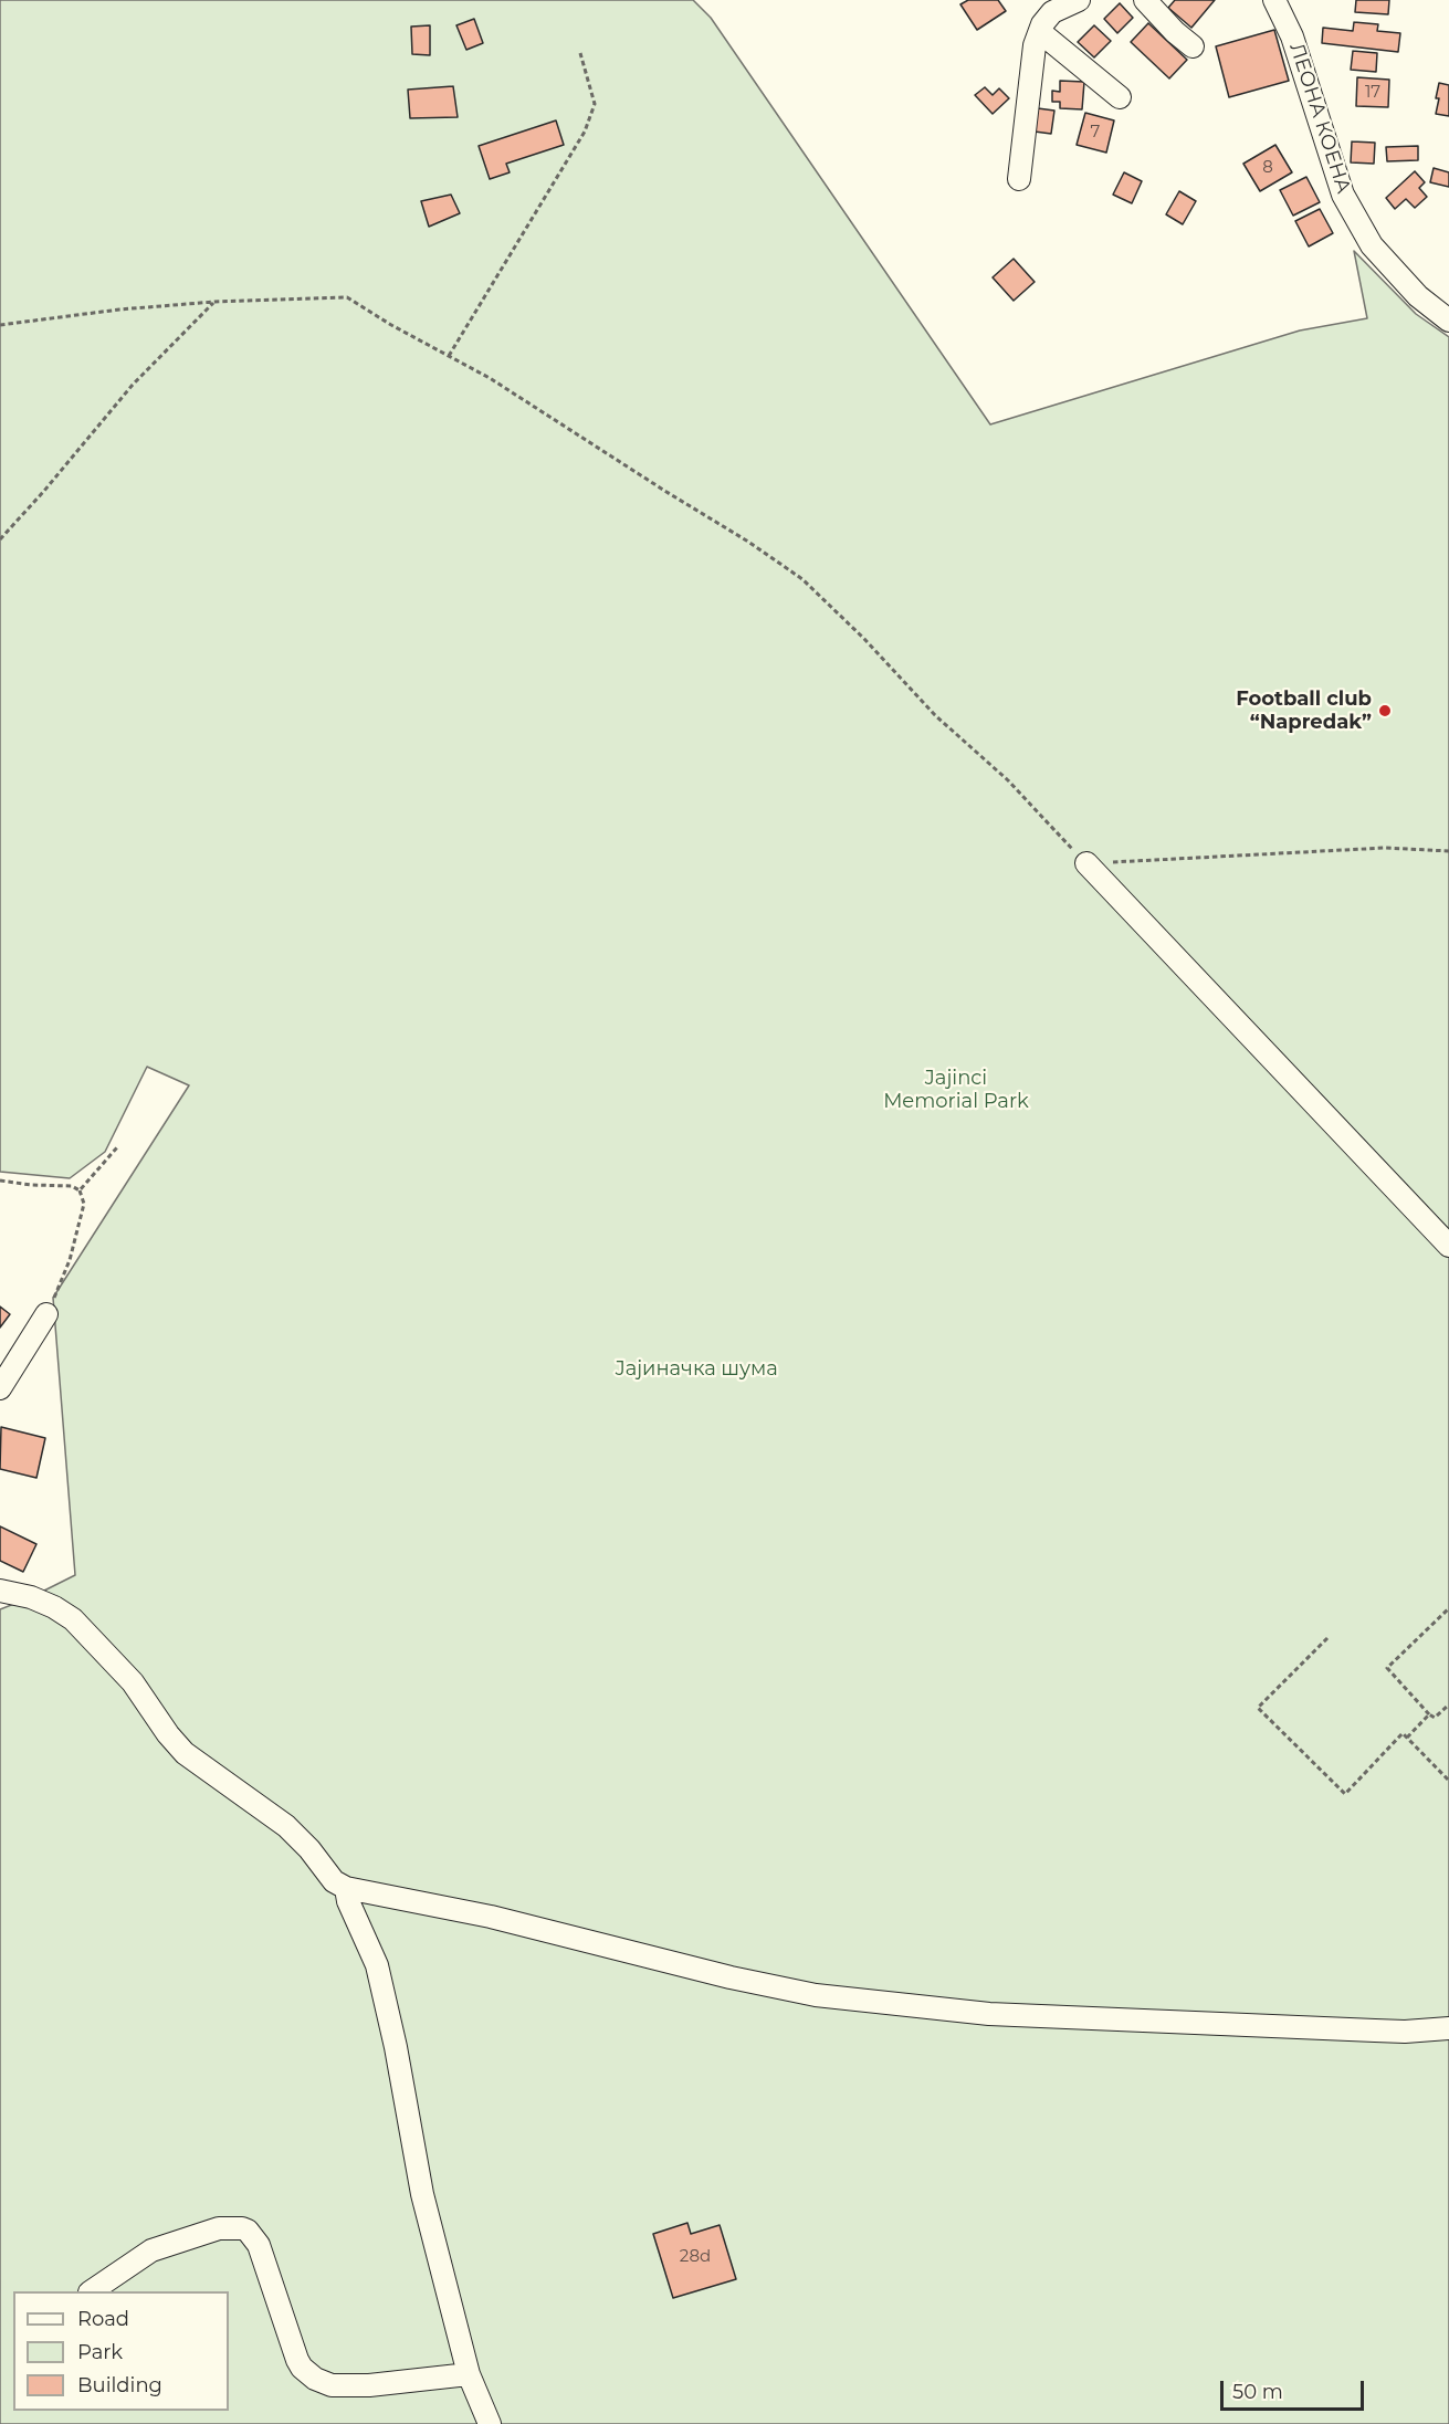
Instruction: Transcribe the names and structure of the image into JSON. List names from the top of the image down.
{
  "streets": {
    "street": ["ЛЕОНА КОЕНА"]
  },
  "parks": ["Jajinci Memorial Park", "Јајиначка шума"],
  "places": ["Football club “Napredak”"],
  "house_numbers": [
    "17",
    "7",
    "8",
    "28d"
  ],
  "legend": ["Road", "Park", "Building"],
  "scale_bar": "50 m"
}
